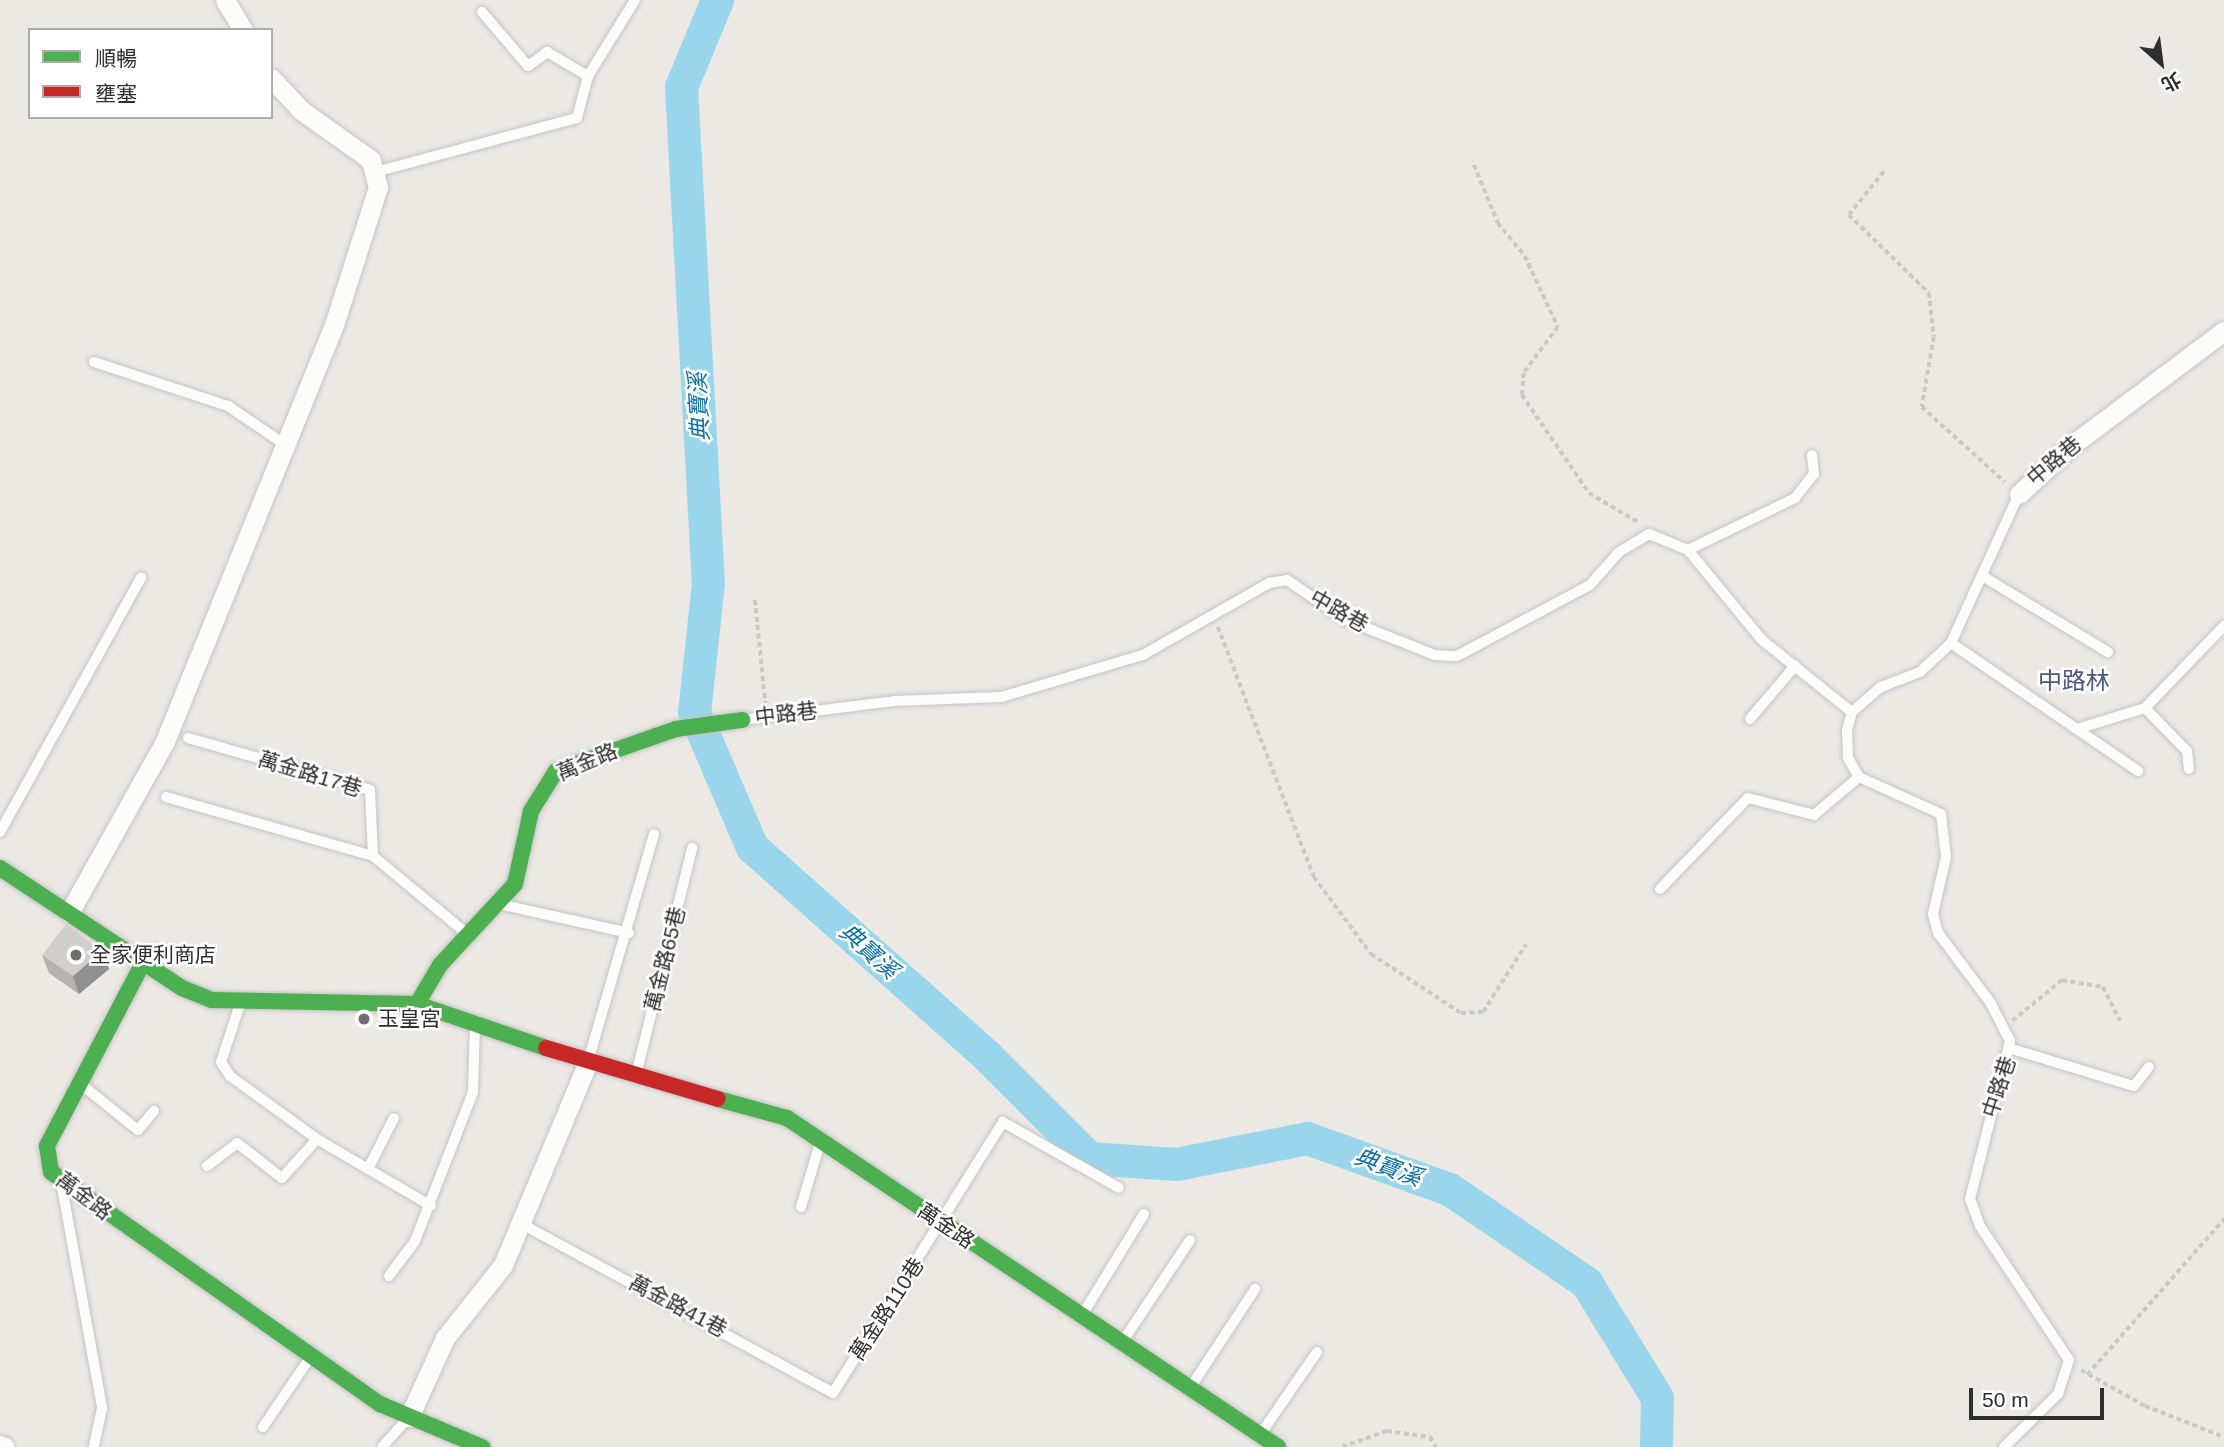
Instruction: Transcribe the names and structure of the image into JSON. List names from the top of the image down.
{
  "streets": {
    "street": ["中路巷", "萬金路"],
    "lane": [
      "萬金路17巷",
      "萬金路65巷",
      "萬金路41巷",
      "萬金路110巷"
    ]
  },
  "crossings": [
    ["中路巷", "萬金路"],
    ["萬金路", "萬金路65巷"],
    ["萬金路", "萬金路110巷"],
    ["萬金路41巷", "萬金路110巷"]
  ],
  "districts": ["中路林"],
  "water": ["典寶溪"],
  "places": ["全家便利商店", "玉皇宮"],
  "legend": ["順暢", "壅塞"],
  "scale_bar": "50 m",
  "north": "bottom right"
}
